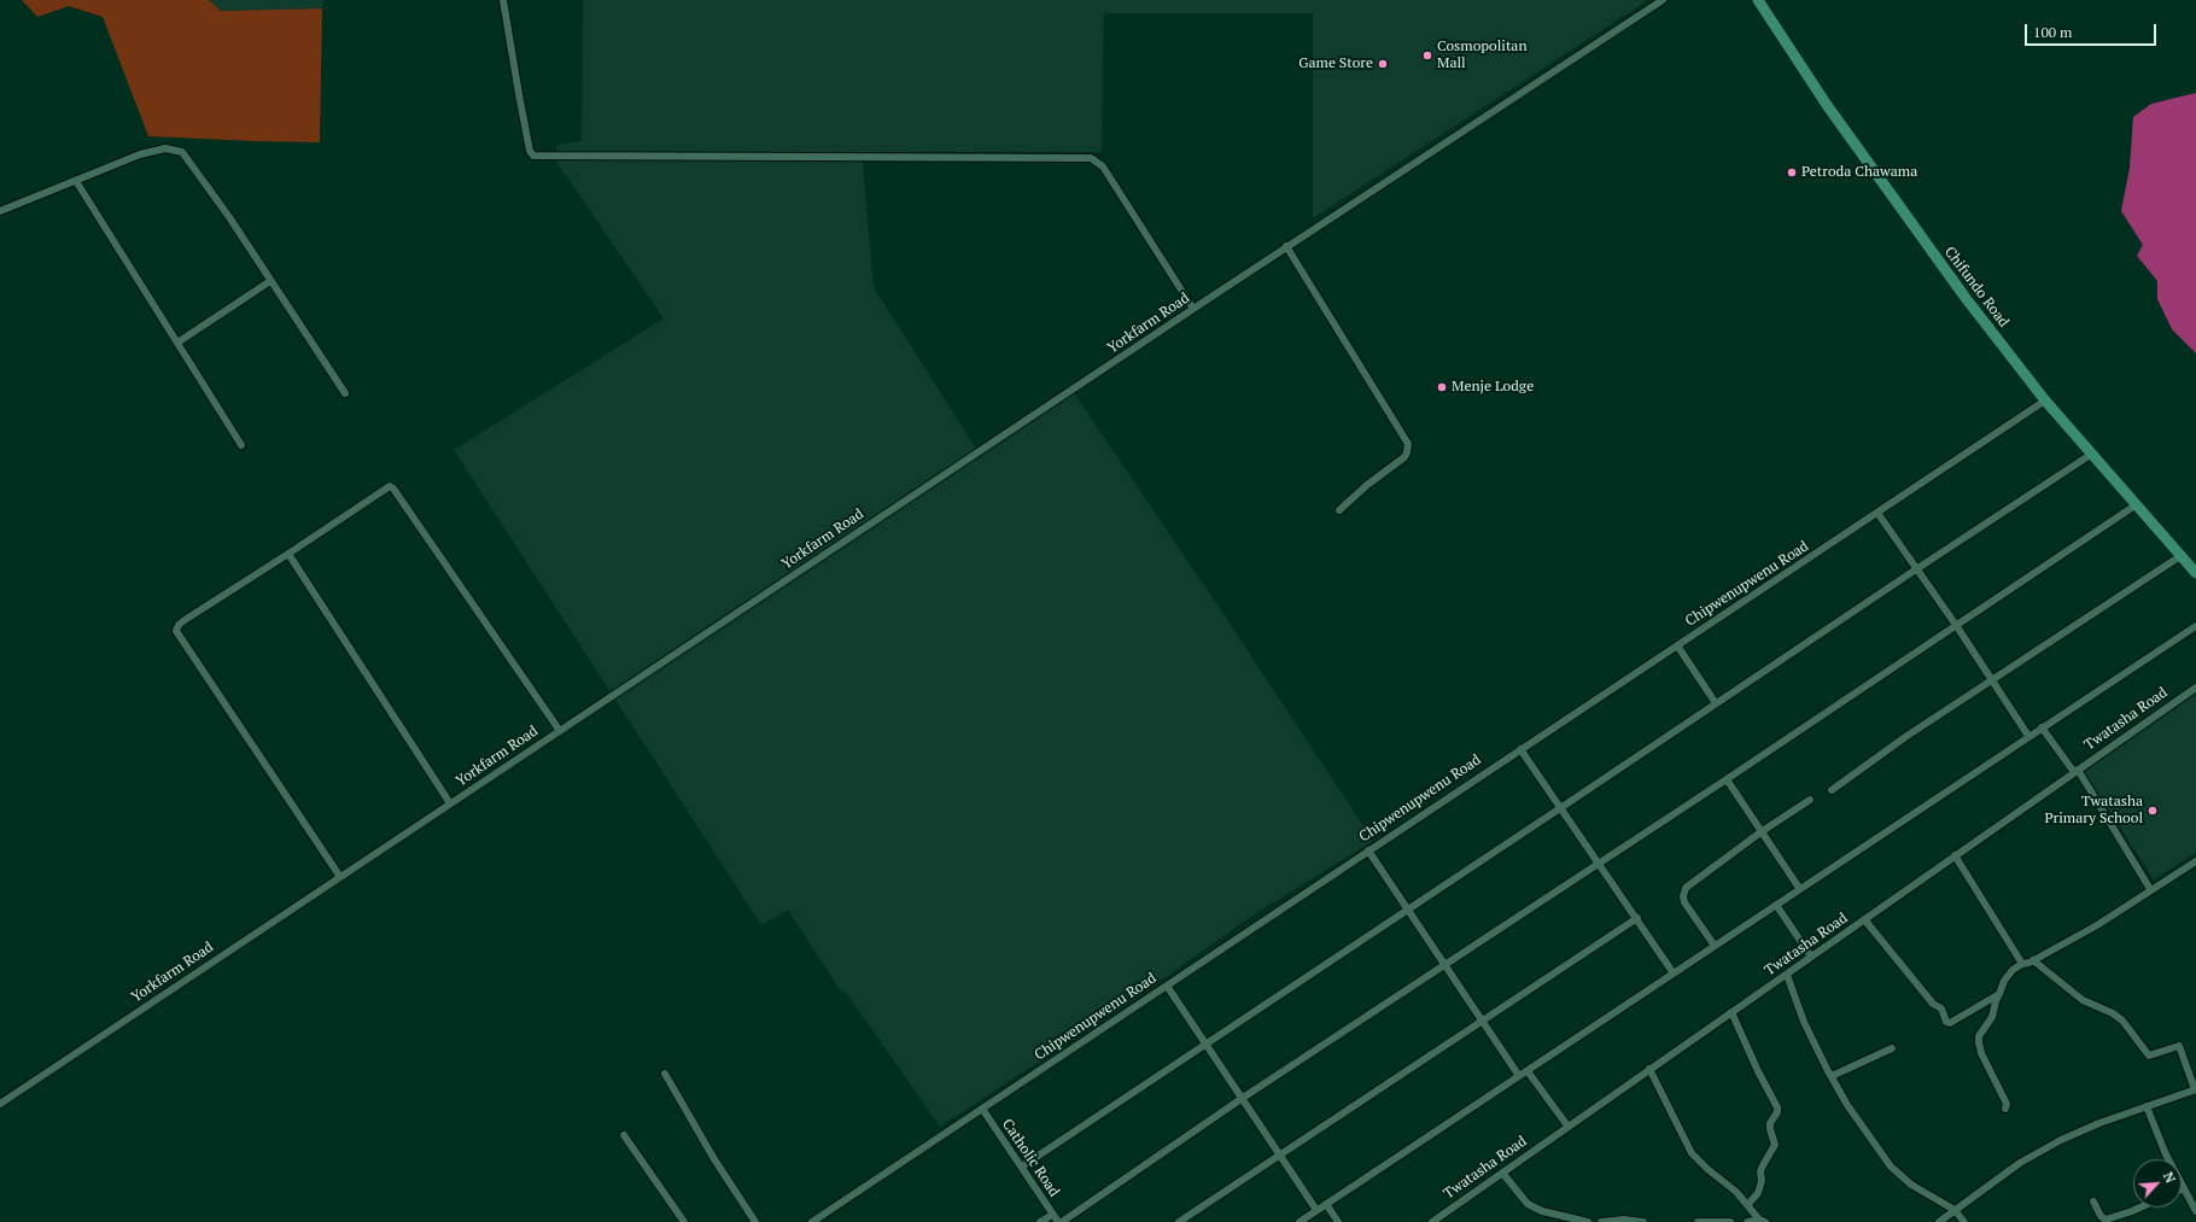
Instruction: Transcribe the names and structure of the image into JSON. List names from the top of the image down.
{
  "streets": {
    "street": [
      "Chifundo Road",
      "Yorkfarm Road",
      "Chipwenupwenu Road",
      "Twatasha Road",
      "Catholic Road"
    ]
  },
  "crossings": [
    ["Chifundo Road", "Chipwenupwenu Road"],
    ["Chipwenupwenu Road", "Catholic Road"]
  ],
  "places": [
    "Cosmopolitan Mall",
    "Game Store",
    "Petroda Chawama",
    "Menje Lodge",
    "Twatasha Primary School"
  ],
  "scale_bar": "100 m",
  "north": "top right"
}
